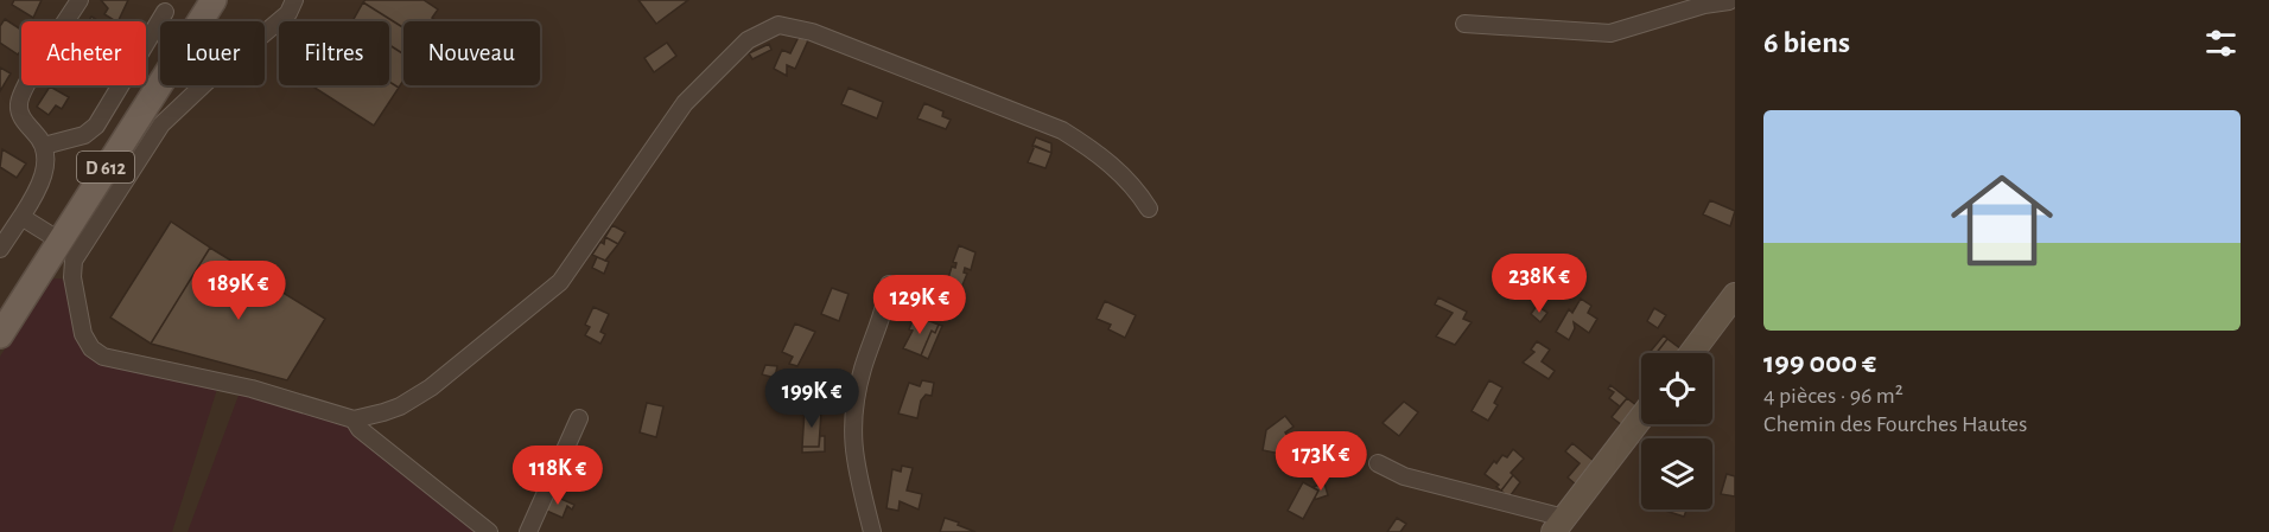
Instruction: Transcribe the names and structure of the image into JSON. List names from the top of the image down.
{
  "streets": {
    "main road": ["D 612"]
  },
  "page": {
    "heading": "6 biens",
    "chip": [
      "Acheter",
      "Louer",
      "Filtres",
      "Nouveau"
    ],
    "list": [
      {
        "name": "199 000 €",
        "note": "4 pièces · 96 m² · Chemin des Fourches Hautes"
      }
    ],
    "price": [
      "238K €",
      "189K €",
      "129K €",
      "199K €",
      "173K €",
      "118K €"
    ]
  }
}
